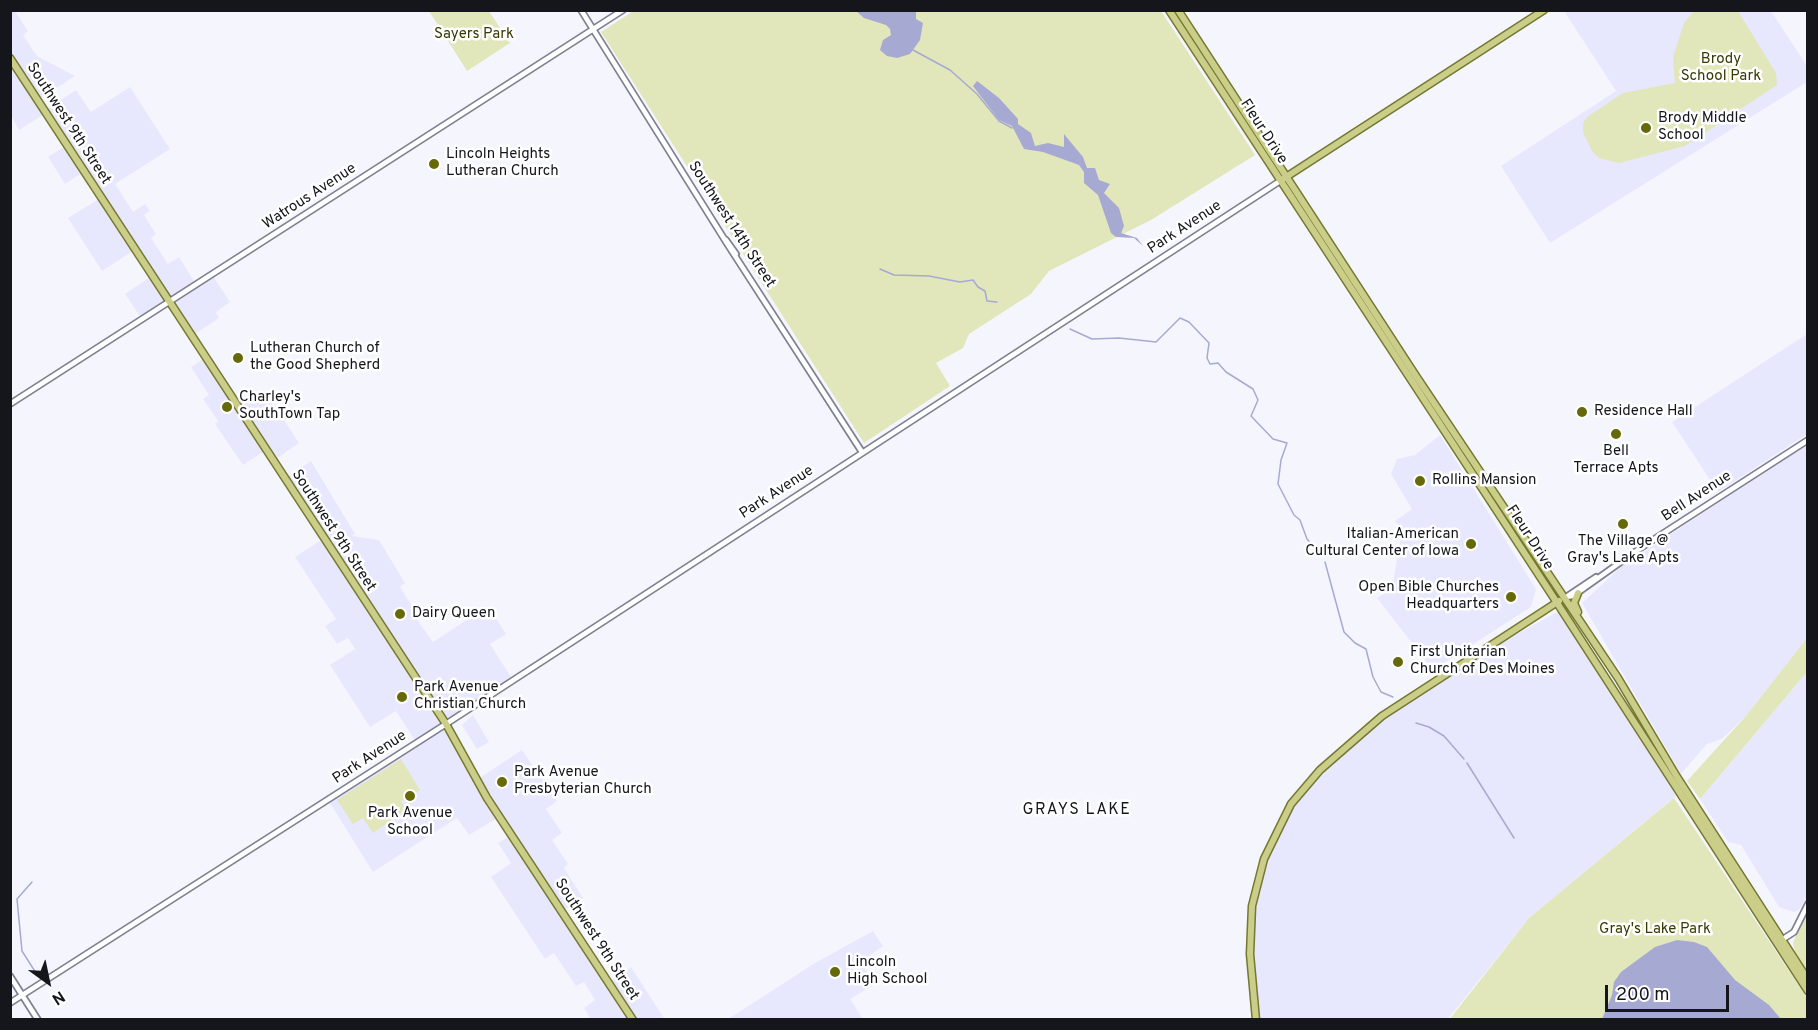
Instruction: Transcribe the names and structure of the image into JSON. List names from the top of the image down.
{
  "streets": {
    "main road": [
      "Southwest 9th Street",
      "Fleur Drive",
      "Park Avenue",
      "Bell Avenue"
    ],
    "street": ["Watrous Avenue", "Southwest 14th Street"]
  },
  "crossings": [
    ["Southwest 9th Street", "Watrous Avenue"],
    ["Southwest 9th Street", "Park Avenue"],
    ["Fleur Drive", "Park Avenue"],
    ["Fleur Drive", "Bell Avenue"],
    ["Watrous Avenue", "Southwest 14th Street"],
    ["Southwest 14th Street", "Park Avenue"]
  ],
  "districts": ["GRAYS LAKE"],
  "parks": ["Sayers Park", "Brody School Park", "Gray's Lake Park"],
  "places": [
    "Brody Middle School",
    "Lincoln Heights Lutheran Church",
    "Lutheran Church of the Good Shepherd",
    "Charley's SouthTown Tap",
    "Residence Hall",
    "Bell Terrace Apts",
    "Rollins Mansion",
    "The Village @ Gray's Lake Apts",
    "Italian-American Cultural Center of Iowa",
    "Open Bible Churches Headquarters",
    "Dairy Queen",
    "First Unitarian Church of Des Moines",
    "Park Avenue Christian Church",
    "Park Avenue Presbyterian Church",
    "Park Avenue School",
    "Lincoln High School"
  ],
  "scale_bar": "200 m",
  "north": "bottom right"
}
